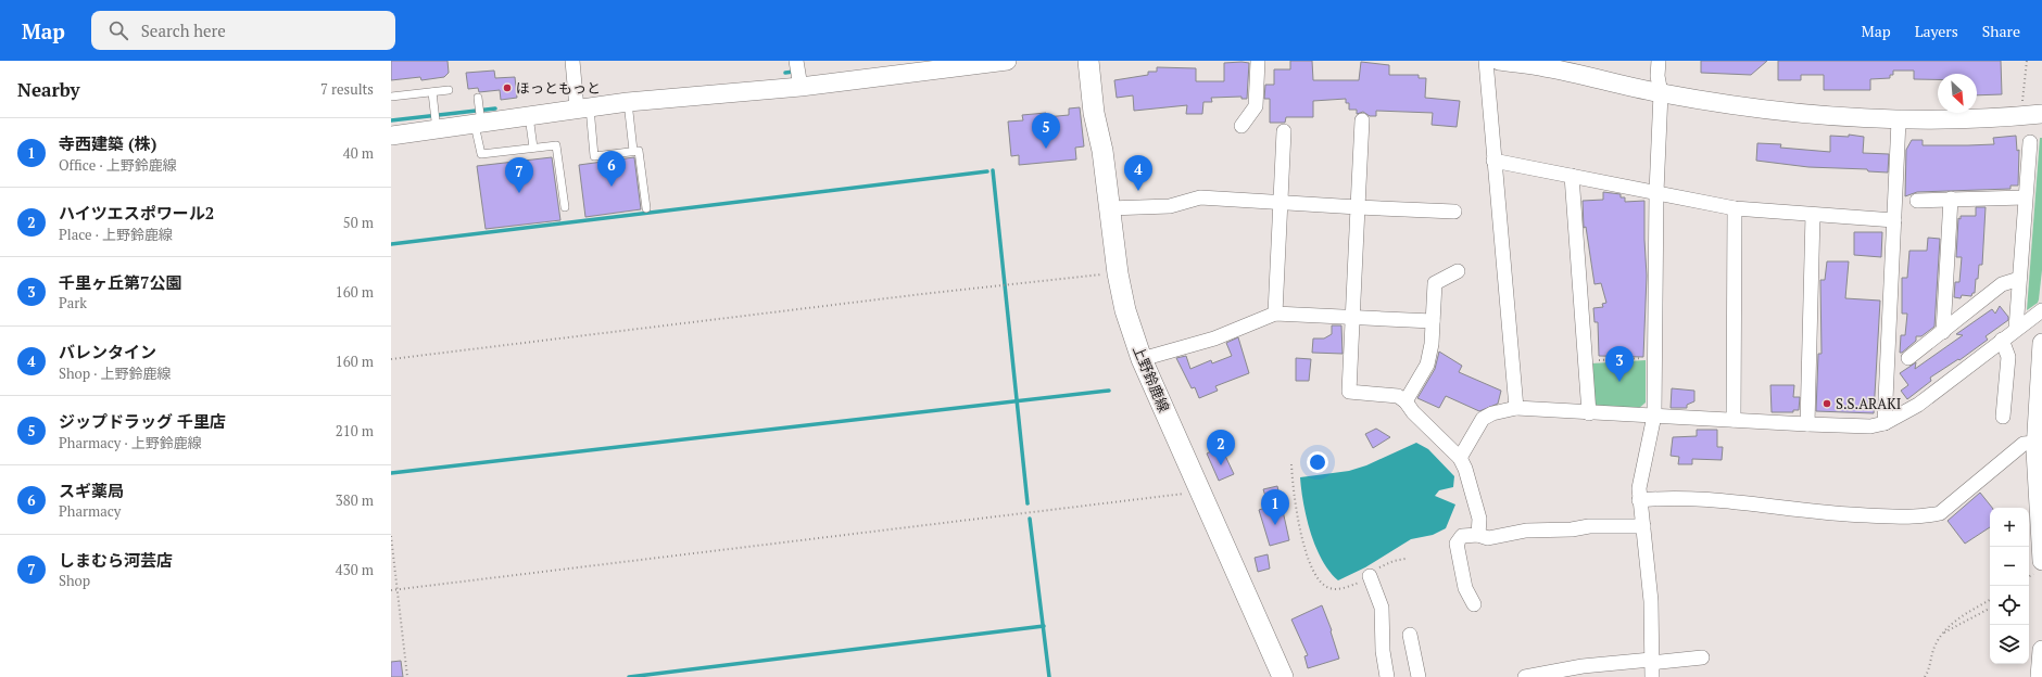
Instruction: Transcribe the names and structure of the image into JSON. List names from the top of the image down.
{
  "streets": {
    "main road": ["上野鈴鹿線"]
  },
  "places": ["ほっともっと", "S.S.ARAKI"],
  "north": "bottom right",
  "page": {
    "header": "Map",
    "search": "Search here",
    "nav": ["Map", "Layers", "Share"],
    "heading": ["Nearby", "7 results"],
    "pins": [
      "5",
      "6",
      "4",
      "7",
      "3",
      "2",
      "1"
    ],
    "list": [
      {
        "mark": "1",
        "name": "寺西建築 (株)",
        "note": "Office · 上野鈴鹿線",
        "value": "40 m"
      },
      {
        "mark": "2",
        "name": "ハイツエスポワール2",
        "note": "Place · 上野鈴鹿線",
        "value": "50 m"
      },
      {
        "mark": "3",
        "name": "千里ヶ丘第7公園",
        "note": "Park",
        "value": "160 m"
      },
      {
        "mark": "4",
        "name": "バレンタイン",
        "note": "Shop · 上野鈴鹿線",
        "value": "160 m"
      },
      {
        "mark": "5",
        "name": "ジップドラッグ 千里店",
        "note": "Pharmacy · 上野鈴鹿線",
        "value": "210 m"
      },
      {
        "mark": "6",
        "name": "スギ薬局",
        "note": "Pharmacy",
        "value": "380 m"
      },
      {
        "mark": "7",
        "name": "しまむら河芸店",
        "note": "Shop",
        "value": "430 m"
      }
    ],
    "map_buttons": ["+", "−"]
  }
}
